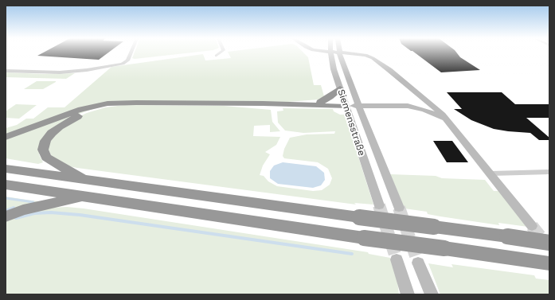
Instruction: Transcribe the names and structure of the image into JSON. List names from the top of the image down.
{
  "streets": {
    "main road": ["Siemensstraße"]
  }
}
